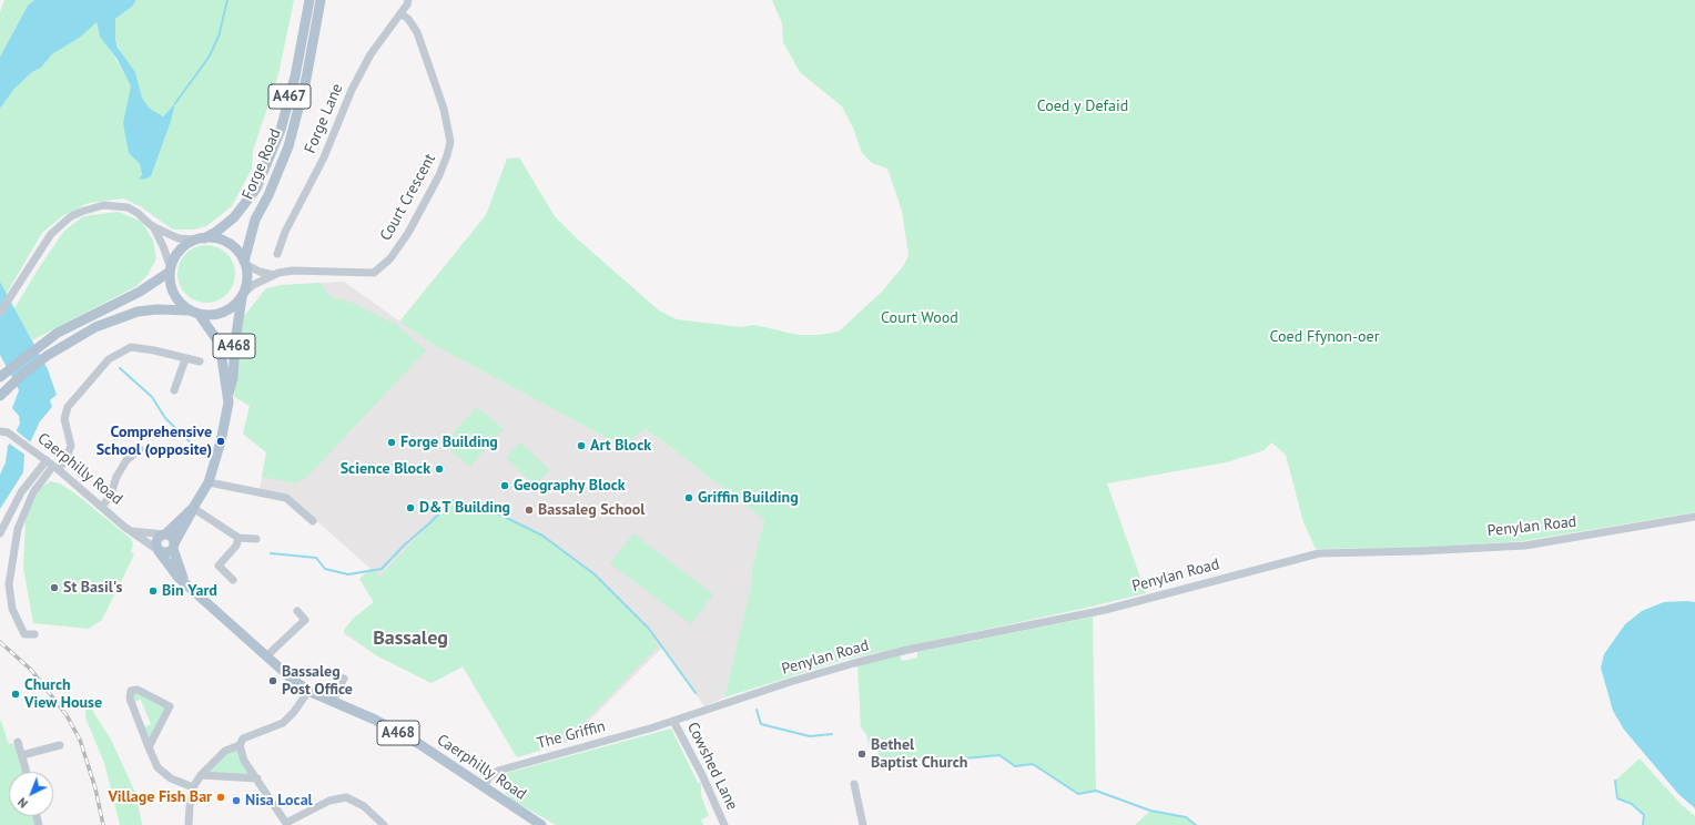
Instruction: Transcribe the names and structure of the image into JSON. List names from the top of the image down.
{
  "streets": {
    "main road": [
      "A467",
      "Forge Road",
      "A468",
      "Caerphilly Road"
    ],
    "street": [
      "Forge Lane",
      "Court Crescent",
      "Penylan Road",
      "The Griffin",
      "Cowshed Lane"
    ]
  },
  "crossings": [
    ["Forge Lane", "Court Crescent"],
    ["Forge Road", "Court Crescent"],
    ["Forge Road", "A468"],
    ["Court Crescent", "A468"],
    ["A468", "Caerphilly Road"],
    ["Caerphilly Road", "The Griffin"],
    ["Penylan Road", "The Griffin"],
    ["Penylan Road", "Cowshed Lane"],
    ["The Griffin", "Cowshed Lane"]
  ],
  "districts": ["Bassaleg"],
  "parks": ["Coed y Defaid", "Court Wood", "Coed Ffynon-oer"],
  "places": [
    "Comprehensive School (opposite)",
    "Forge Building",
    "Art Block",
    "Science Block",
    "Geography Block",
    "Griffin Building",
    "D&T Building",
    "Bassaleg School",
    "St Basil's",
    "Bin Yard",
    "Bassaleg Post Office",
    "Church View House",
    "Bethel Baptist Church",
    "Village Fish Bar",
    "Nisa Local"
  ],
  "north": "bottom left"
}
